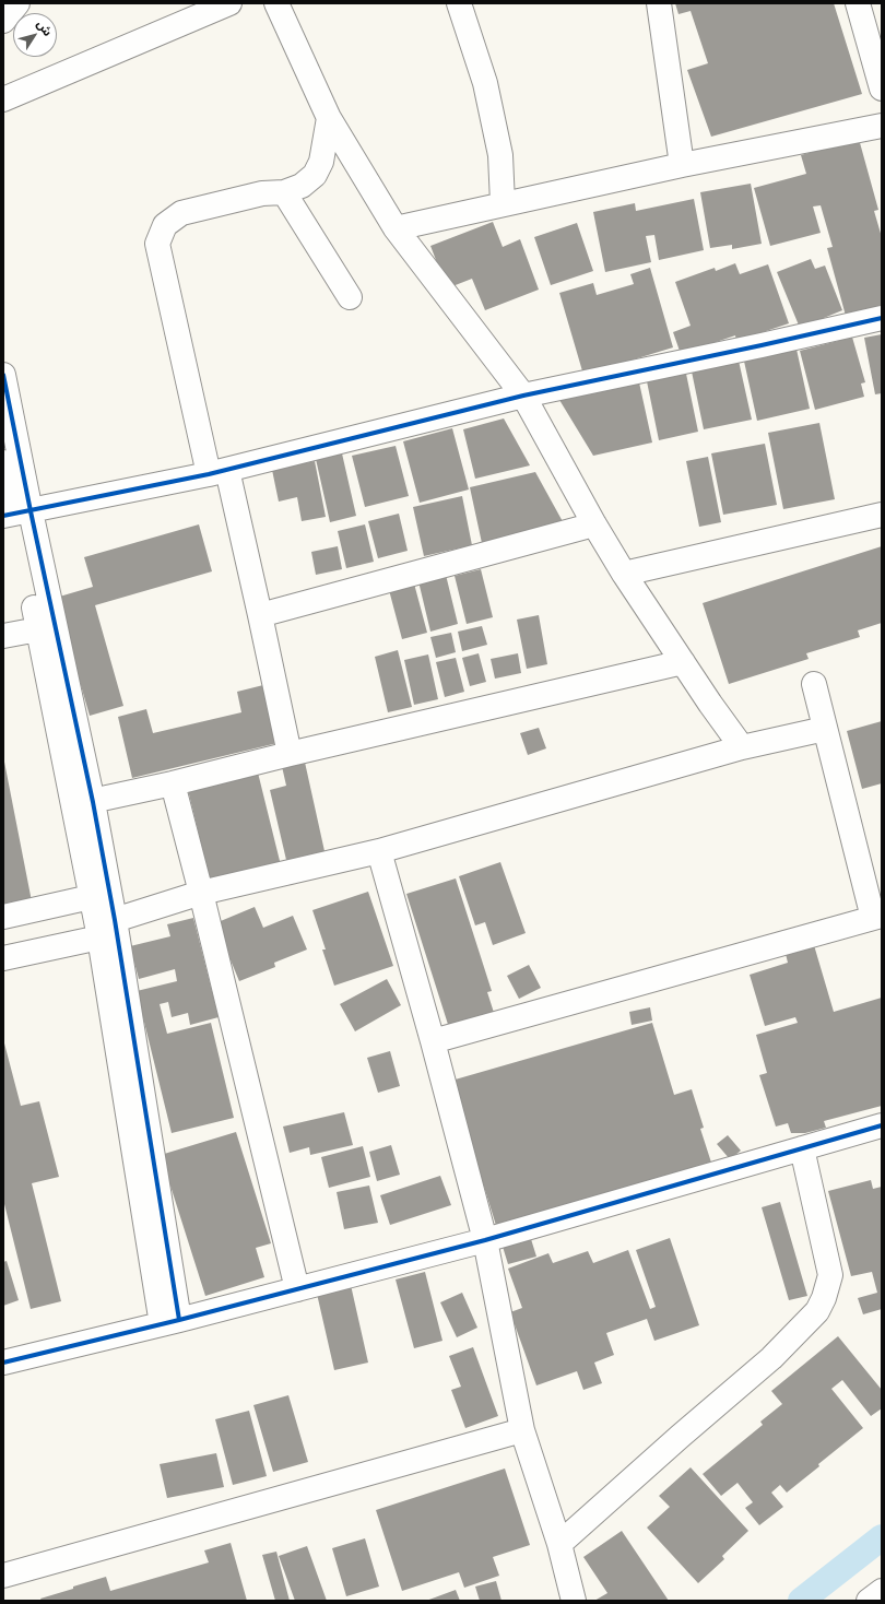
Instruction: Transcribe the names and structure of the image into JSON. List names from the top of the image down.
{
  "north": "top right"
}
